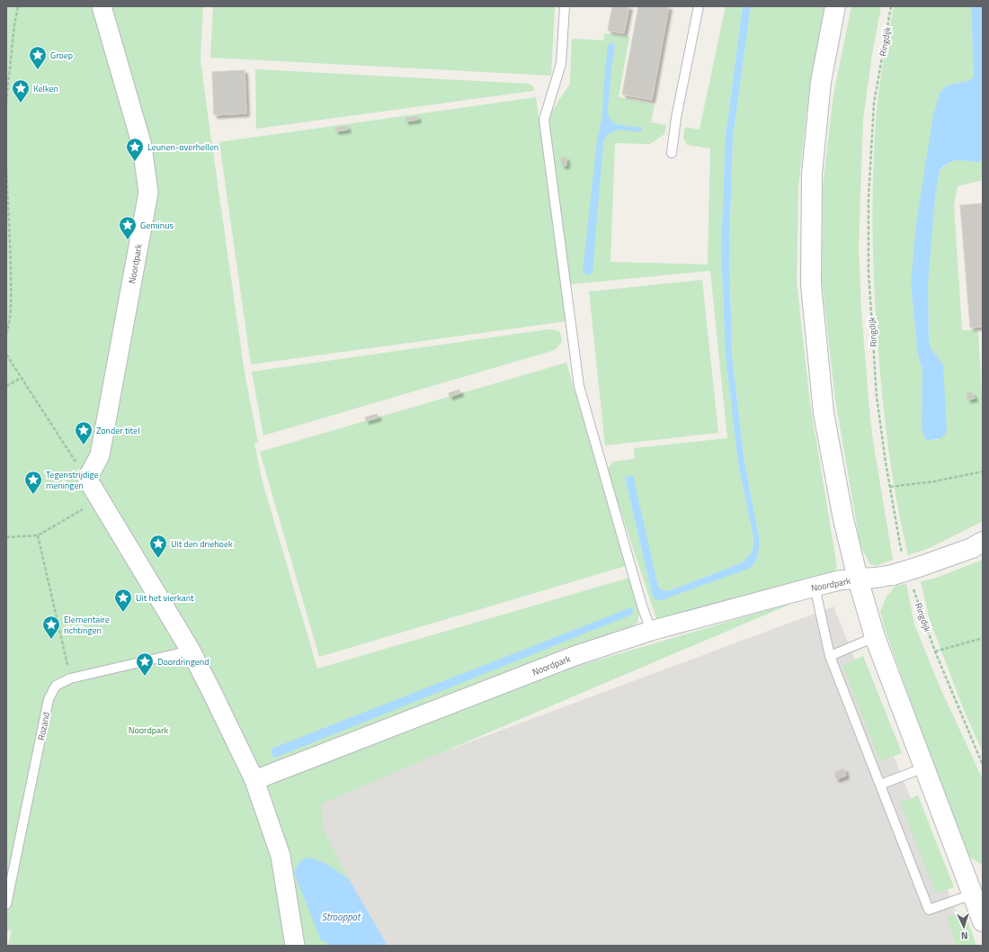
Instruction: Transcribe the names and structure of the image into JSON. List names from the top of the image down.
{
  "streets": {
    "street": ["Noordpark"],
    "lane": ["Rozand"],
    "path": ["Ringdijk"]
  },
  "water": ["Strooppot"],
  "parks": ["Noordpark"],
  "places": {
    "place": [
      "Groep",
      "Kelken",
      "Leunen-overhellen",
      "Geminus",
      "Zonder titel",
      "Tegenstrijdige meningen",
      "Uit den driehoek",
      "Uit het vierkant",
      "Elementaire richtingen",
      "Doordringend"
    ]
  },
  "north": "bottom"
}
